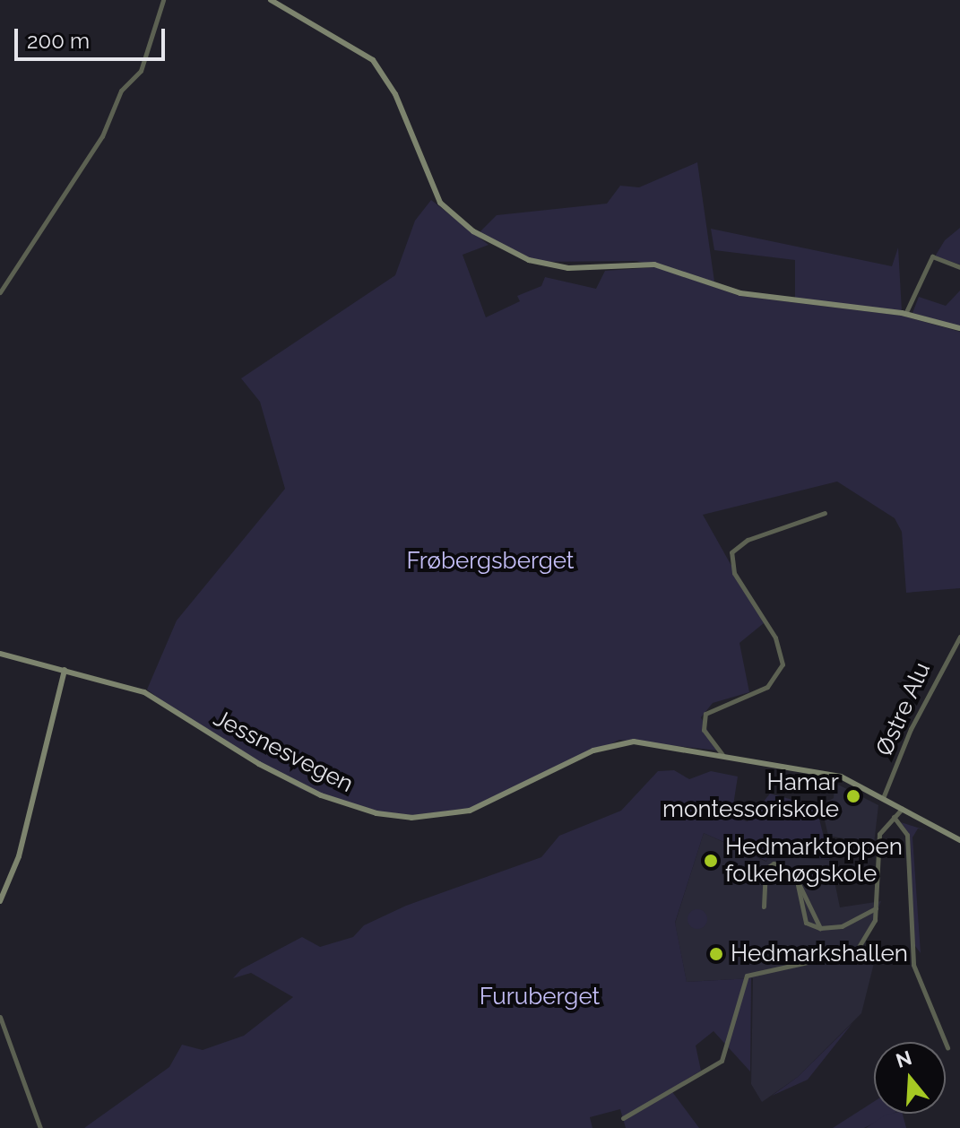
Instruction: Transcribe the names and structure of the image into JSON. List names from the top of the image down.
{
  "streets": {
    "main road": ["Jessnesvegen"],
    "street": ["Østre Alu"]
  },
  "crossings": [
    ["Østre Alu", "Jessnesvegen"]
  ],
  "parks": ["Frøbergsberget", "Furuberget"],
  "places": ["Hamar montessoriskole", "Hedmarktoppen folkehøgskole", "Hedmarkshallen"],
  "scale_bar": "200 m",
  "north": "top"
}
